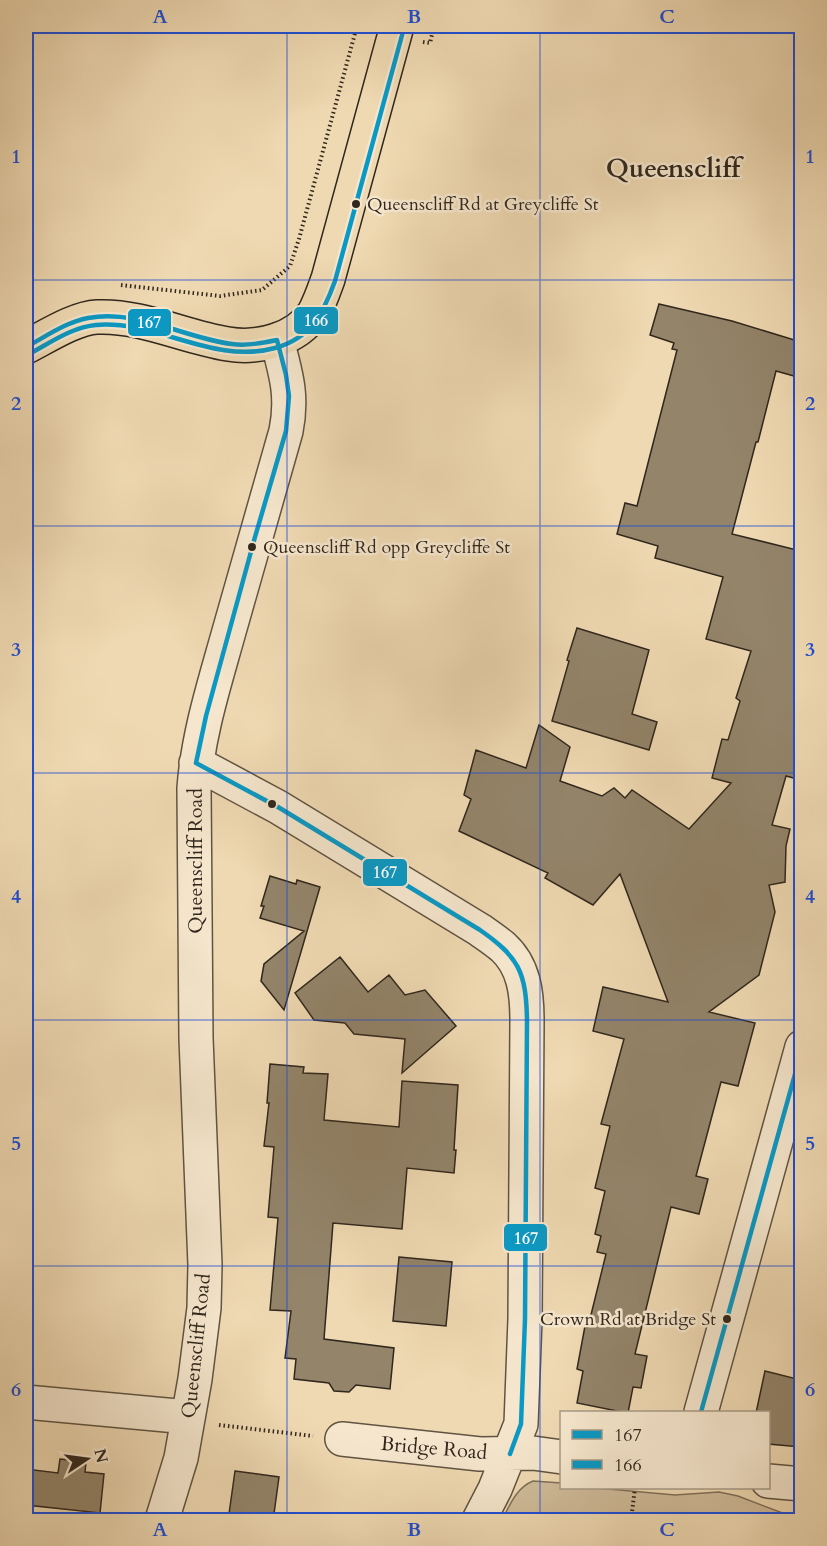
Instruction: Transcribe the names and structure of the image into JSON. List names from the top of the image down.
{
  "streets": {
    "street": ["Queenscliff Road", "Bridge Road"]
  },
  "districts": ["Queenscliff"],
  "places": ["Queenscliff Rd at Greycliffe St", "Queenscliff Rd opp Greycliffe St", "Crown Rd at Bridge St"],
  "lines": ["transit line 166", "transit line 167"],
  "legend": ["167", "166"],
  "north": "right",
  "grid": {
    "columns": ["A", "B", "C"],
    "rows": [
      "1",
      "2",
      "3",
      "4",
      "5",
      "6"
    ]
  }
}
